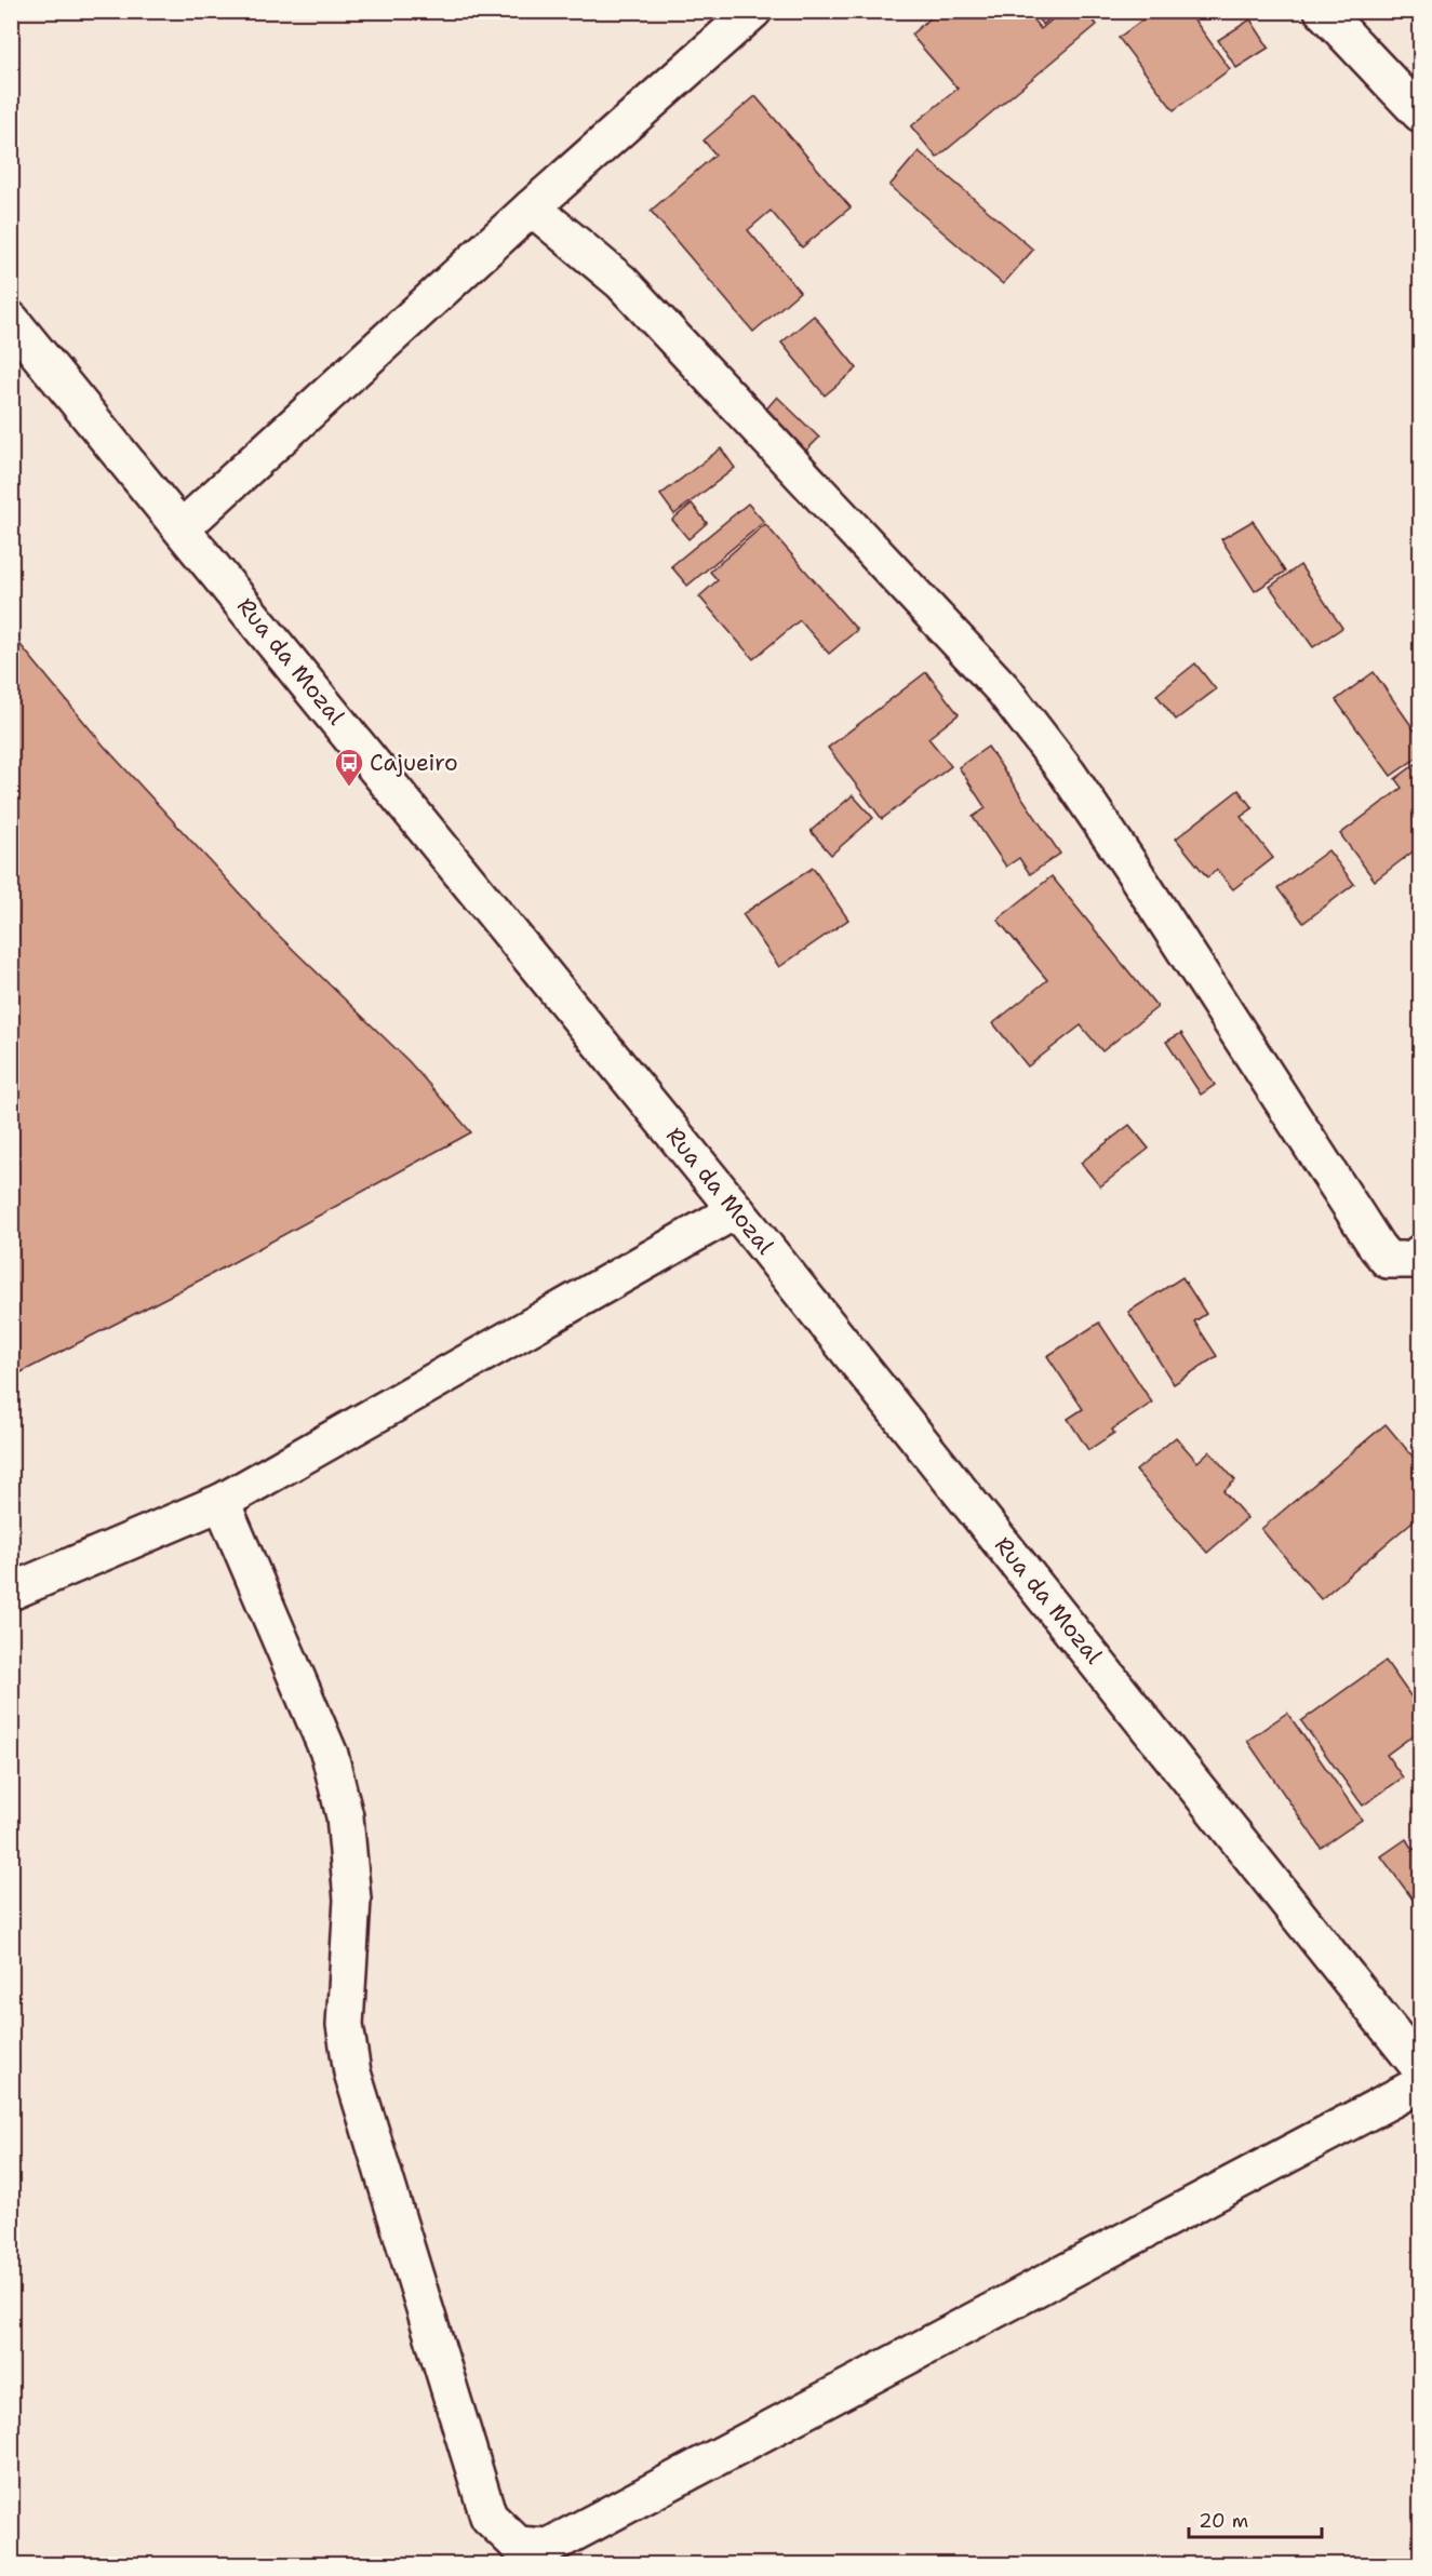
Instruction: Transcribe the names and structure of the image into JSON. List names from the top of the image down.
{
  "streets": {
    "street": ["Rua da Mozal"]
  },
  "places": {
    "bus stop": ["Cajueiro"]
  },
  "scale_bar": "20 m"
}
